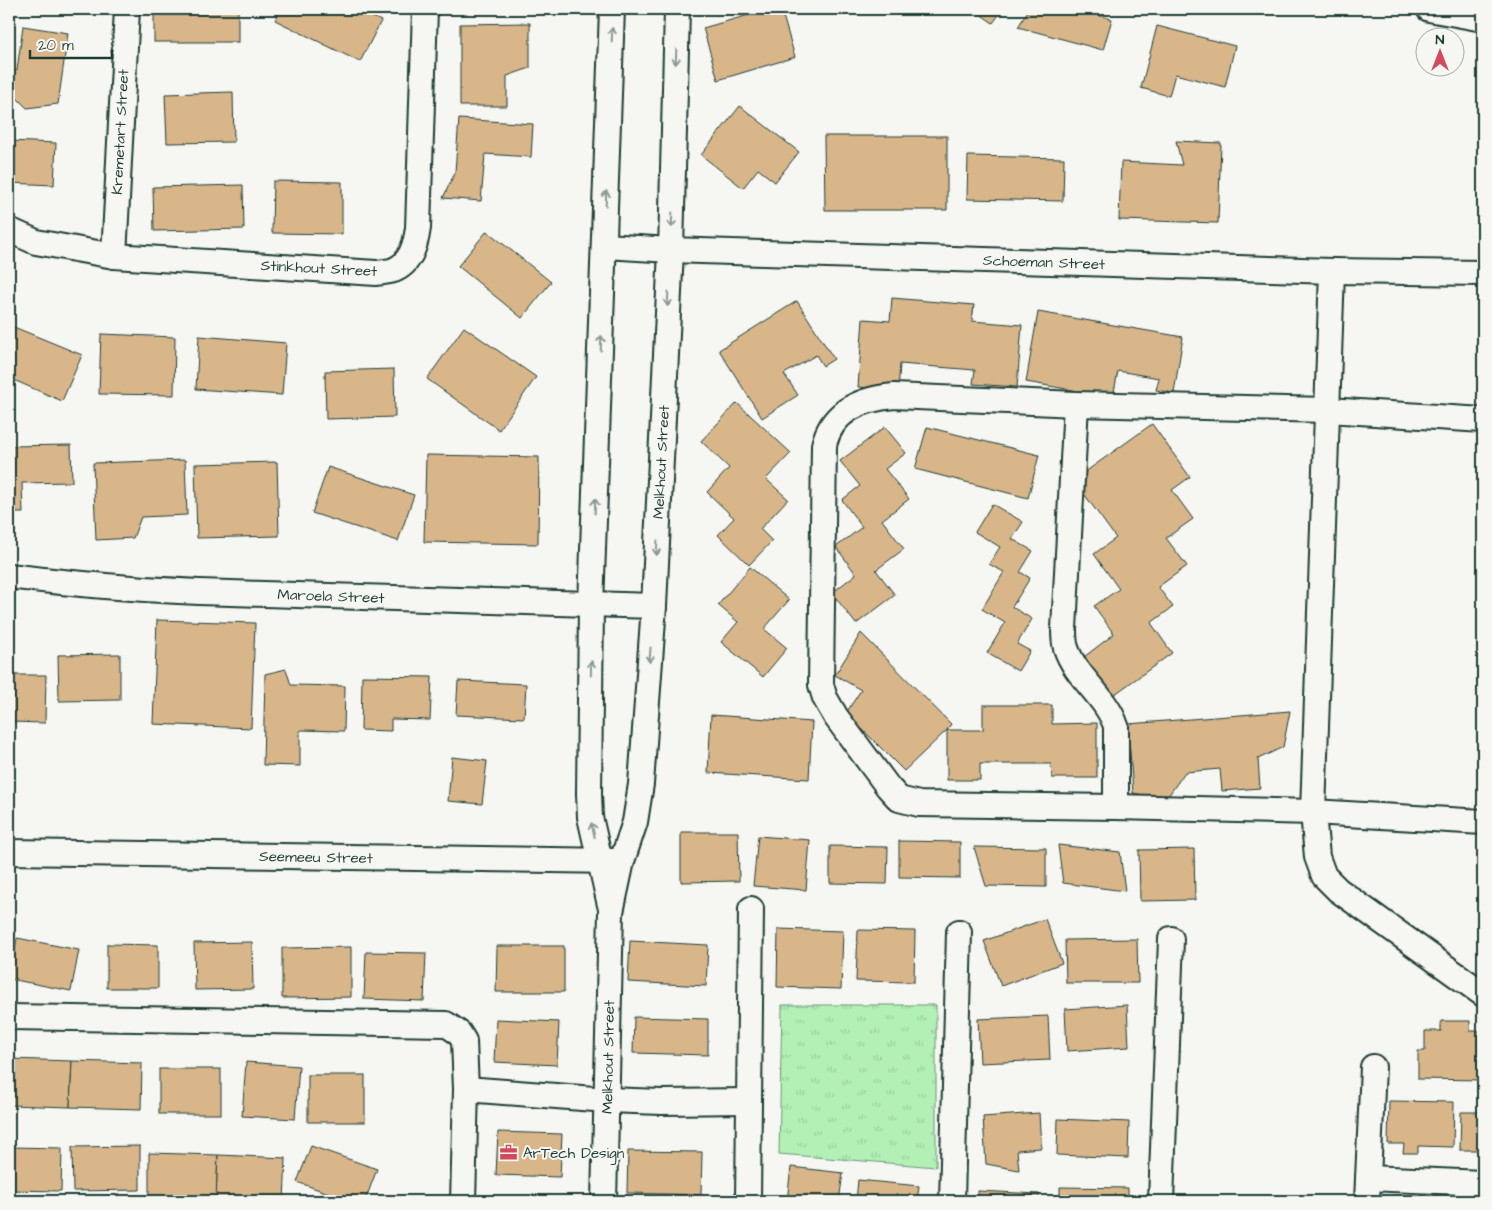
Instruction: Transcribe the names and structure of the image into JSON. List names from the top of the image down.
{
  "streets": {
    "street": [
      "Kremetart Street",
      "Schoeman Street",
      "Stinkhout Street",
      "Melkhout Street",
      "Maroela Street",
      "Seemeeu Street"
    ]
  },
  "crossings": [
    ["Kremetart Street", "Stinkhout Street"],
    ["Schoeman Street", "Melkhout Street"],
    ["Melkhout Street", "Maroela Street"],
    ["Melkhout Street", "Seemeeu Street"]
  ],
  "places": {
    "office": ["ArTech Design"]
  },
  "scale_bar": "20 m",
  "north": "top"
}
